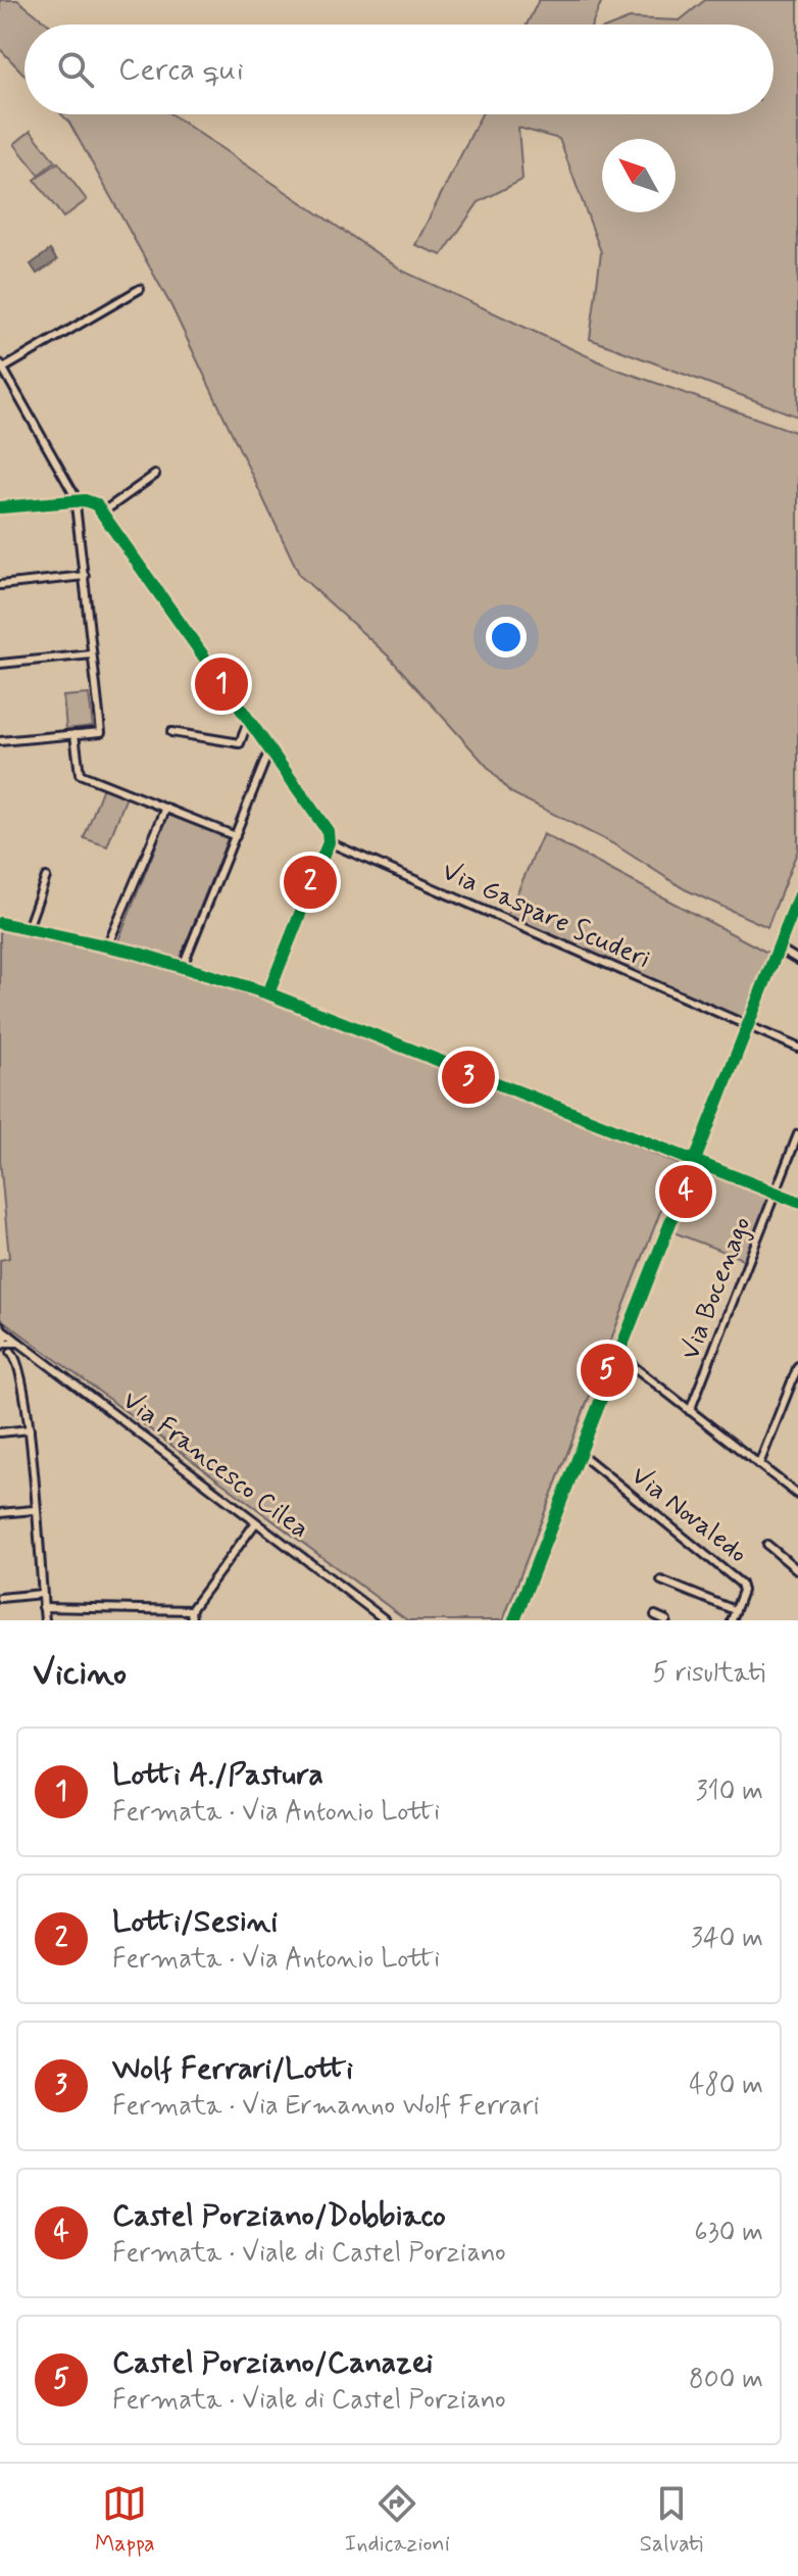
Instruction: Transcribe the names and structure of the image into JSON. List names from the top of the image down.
{
  "streets": {
    "street": [
      "Via Gaspare Scuderi",
      "Via Bocenago",
      "Via Francesco Cilea",
      "Via Novaledo"
    ]
  },
  "north": "top left",
  "page": {
    "search": "Cerca qui",
    "pins": [
      "1",
      "2",
      "3",
      "4",
      "5"
    ],
    "heading": ["Vicino", "5 risultati"],
    "list": [
      {
        "mark": "1",
        "name": "Lotti A./Pastura",
        "note": "Fermata · Via Antonio Lotti",
        "value": "310 m"
      },
      {
        "mark": "2",
        "name": "Lotti/Sesini",
        "note": "Fermata · Via Antonio Lotti",
        "value": "340 m"
      },
      {
        "mark": "3",
        "name": "Wolf Ferrari/Lotti",
        "note": "Fermata · Via Ermanno Wolf Ferrari",
        "value": "480 m"
      },
      {
        "mark": "4",
        "name": "Castel Porziano/Dobbiaco",
        "note": "Fermata · Viale di Castel Porziano",
        "value": "630 m"
      },
      {
        "mark": "5",
        "name": "Castel Porziano/Canazei",
        "note": "Fermata · Viale di Castel Porziano",
        "value": "800 m"
      }
    ],
    "nav": ["Mappa", "Indicazioni", "Salvati"]
  }
}
